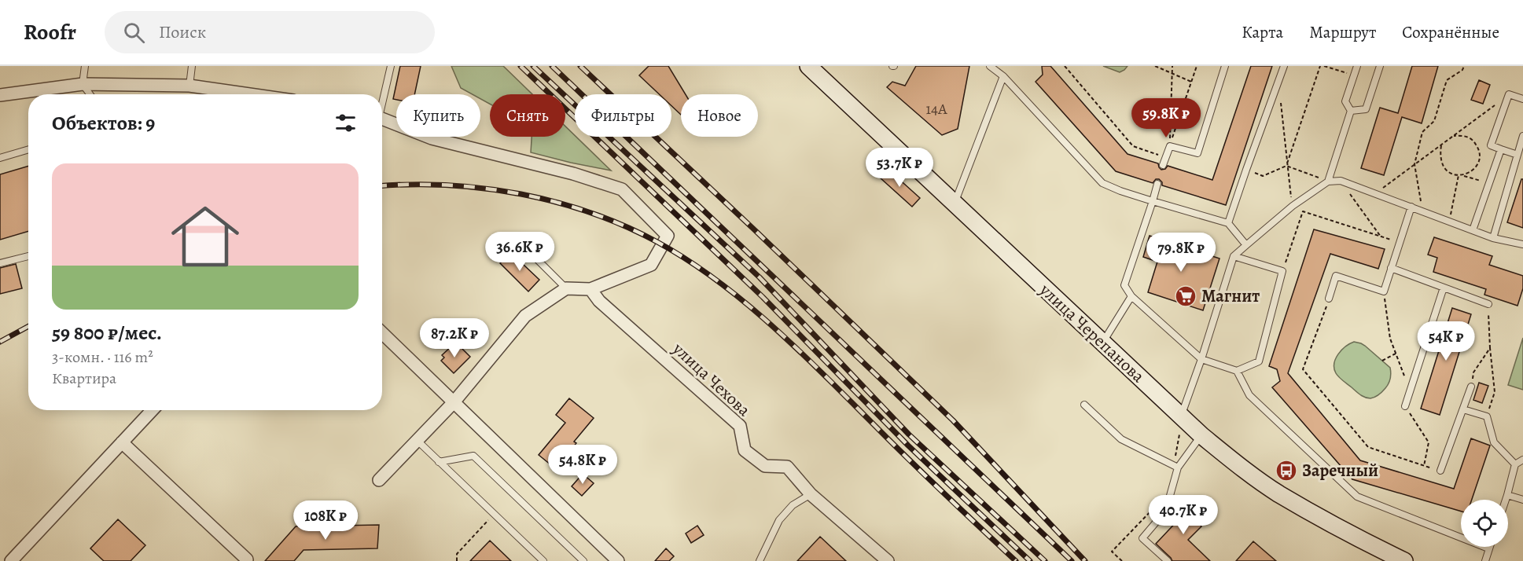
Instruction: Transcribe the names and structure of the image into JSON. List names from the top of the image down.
{
  "streets": {
    "main road": ["улица Черепанова"],
    "street": ["улица Чехова"]
  },
  "places": {
    "supermarket": ["Магнит"],
    "bus stop": ["Заречный"]
  },
  "house_numbers": ["14А"],
  "page": {
    "header": "Roofr",
    "search": "Поиск",
    "nav": ["Карта", "Маршрут", "Сохранённые"],
    "chip": [
      "Купить",
      "Снять",
      "Фильтры",
      "Новое"
    ],
    "heading": "Объектов: 9",
    "price": [
      "59.8K ₽",
      "53.7K ₽",
      "36.6K ₽",
      "79.8K ₽",
      "87.2K ₽",
      "54K ₽",
      "54.8K ₽",
      "40.7K ₽",
      "108K ₽"
    ],
    "list": [
      {
        "name": "59 800 ₽/мес.",
        "note": "3-комн. · 116 m² · Квартира"
      }
    ]
  }
}
